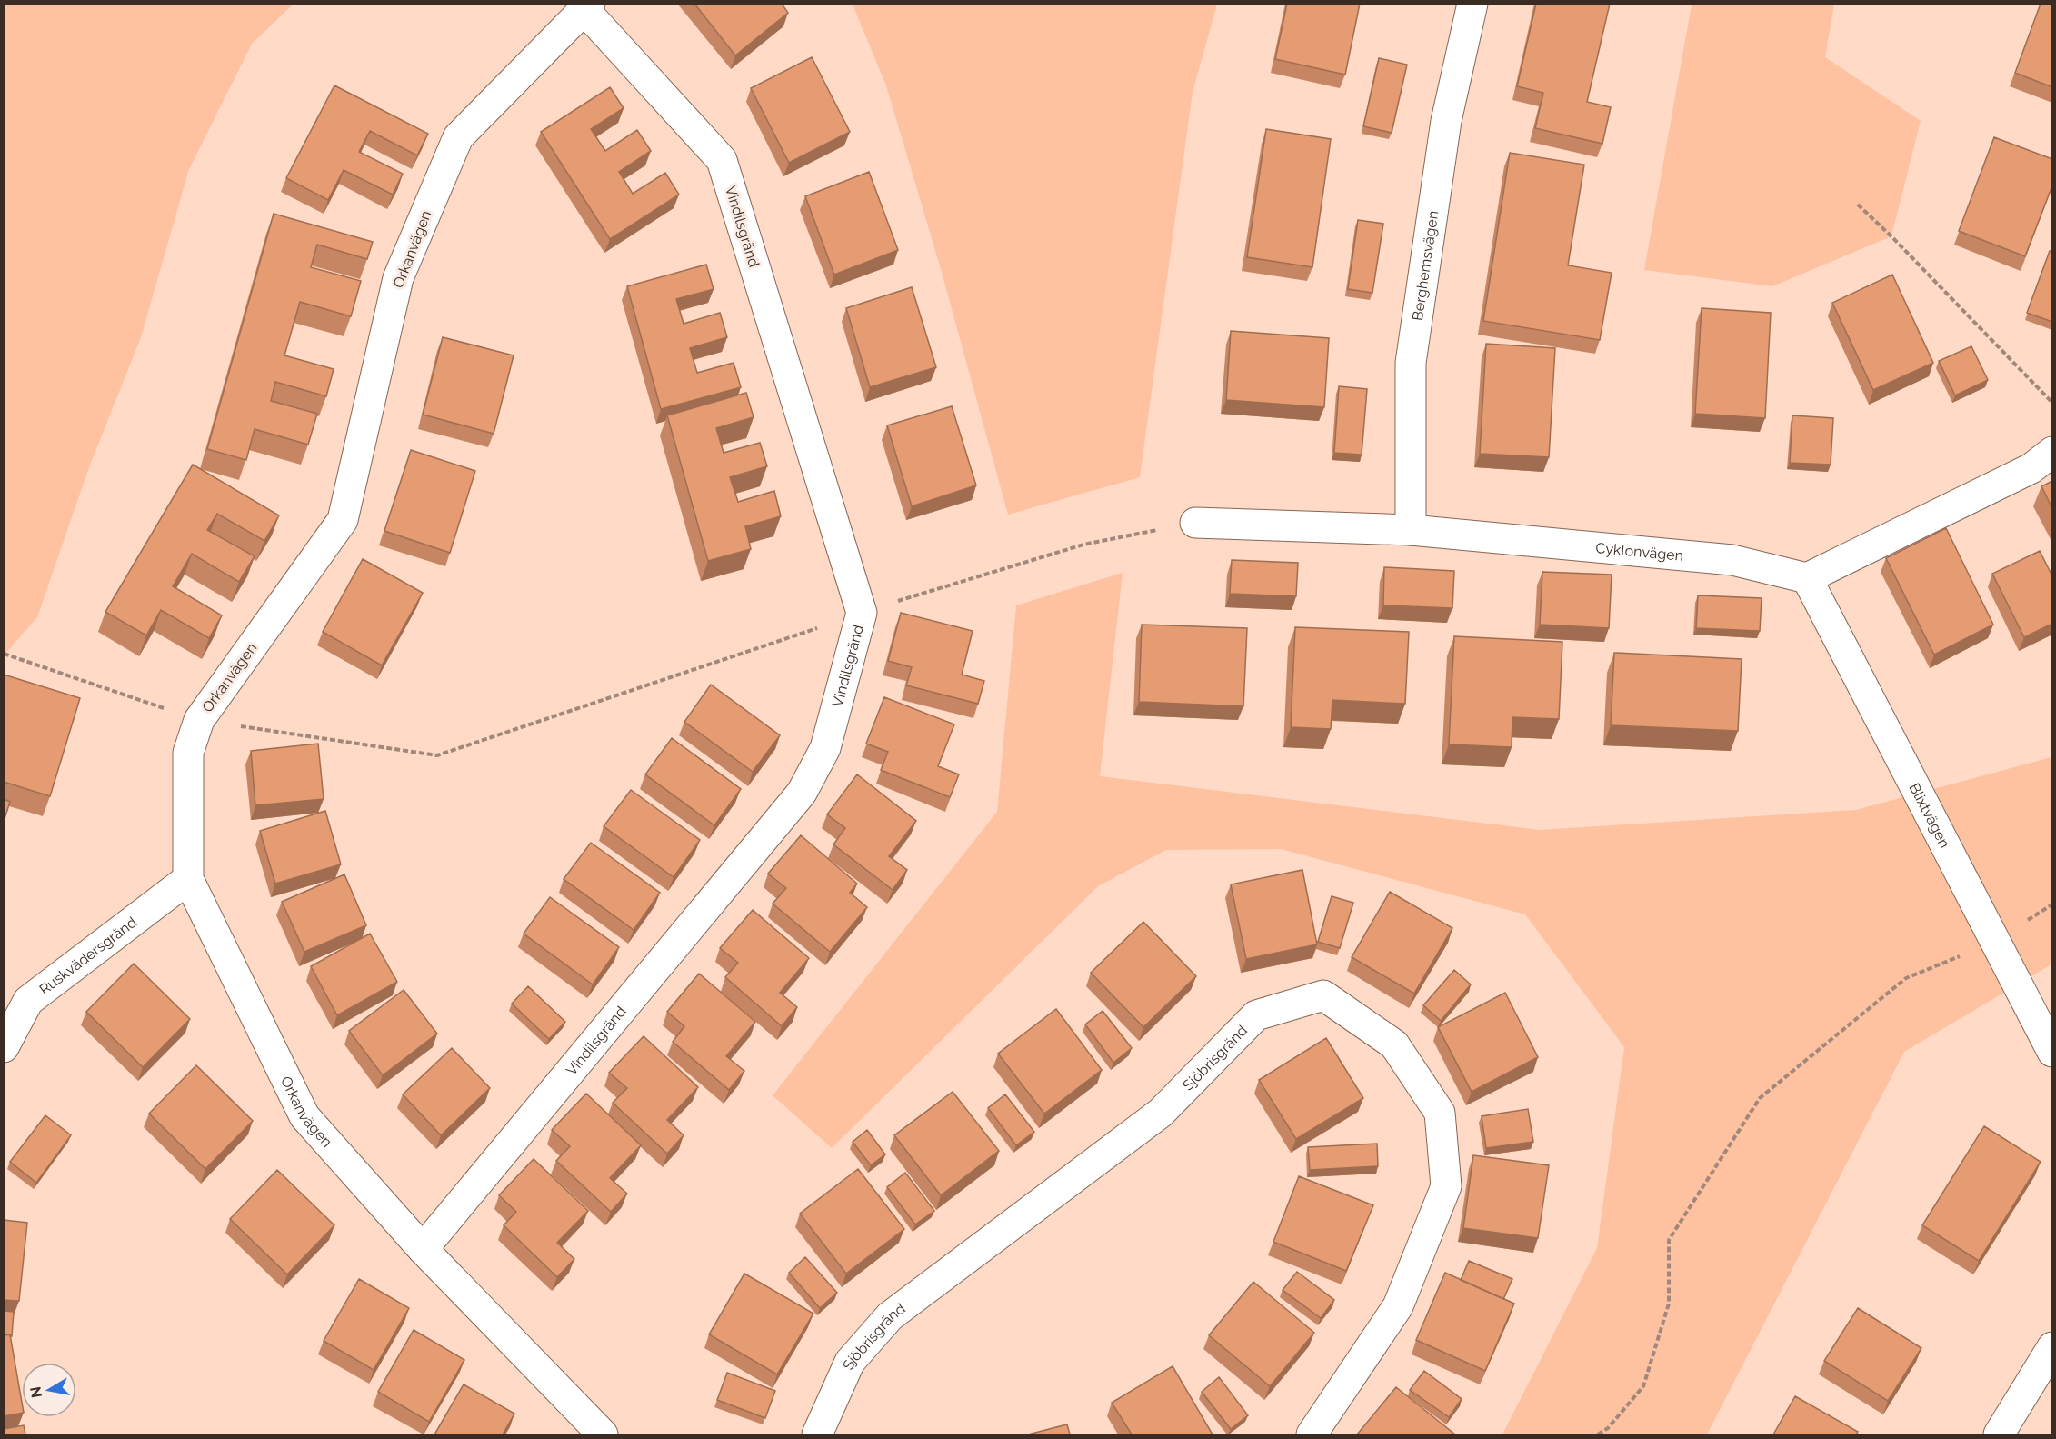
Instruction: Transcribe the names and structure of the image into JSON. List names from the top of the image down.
{
  "streets": {
    "street": [
      "Vindilsgränd",
      "Orkanvägen",
      "Berghemsvägen",
      "Cyklonvägen",
      "Blixtvägen",
      "Ruskvädersgränd",
      "Sjöbrisgränd"
    ]
  },
  "crossings": [
    ["Vindilsgränd", "Orkanvägen"],
    ["Orkanvägen", "Ruskvädersgränd"],
    ["Berghemsvägen", "Cyklonvägen"],
    ["Cyklonvägen", "Blixtvägen"]
  ],
  "north": "left"
}
